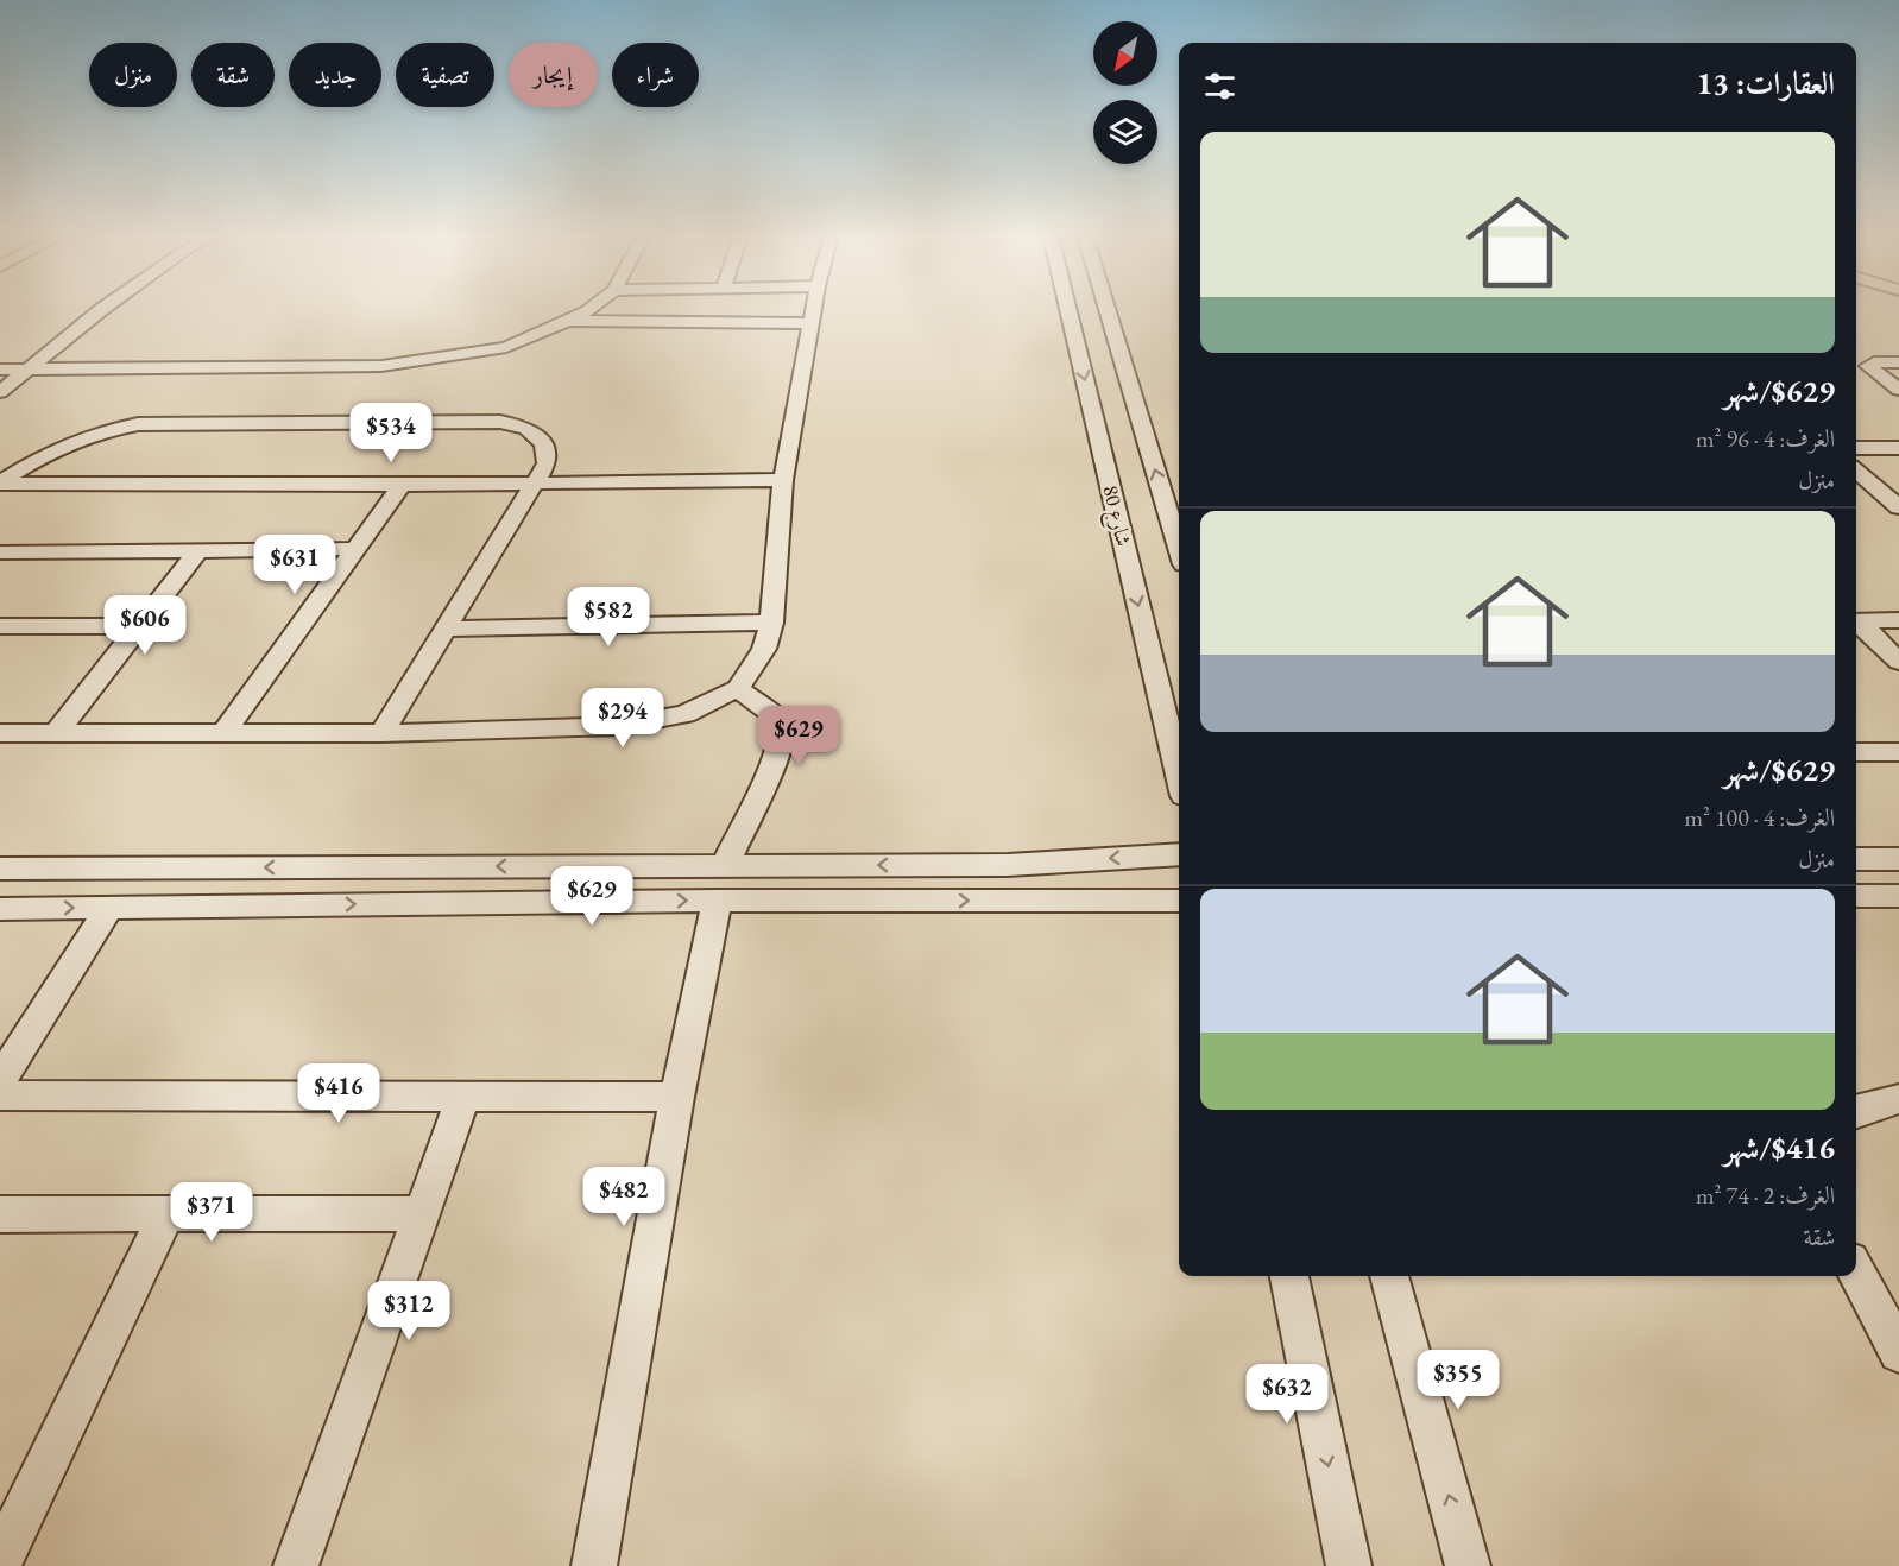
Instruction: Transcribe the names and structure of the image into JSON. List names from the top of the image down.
{
  "streets": {
    "street": ["شارع 80"]
  },
  "north": "bottom left",
  "page": {
    "chip": [
      "شراء",
      "إيجار",
      "تصفية",
      "جديد",
      "شقة",
      "منزل"
    ],
    "heading": "العقارات: 13",
    "list": [
      {
        "name": "$629/شهر",
        "note": "الغرف: 4 · 96 m² · منزل"
      },
      {
        "name": "$629/شهر",
        "note": "الغرف: 4 · 100 m² · منزل"
      },
      {
        "name": "$416/شهر",
        "note": "الغرف: 2 · 74 m² · شقة"
      }
    ],
    "price": [
      "$534",
      "$631",
      "$582",
      "$606",
      "$294",
      "$629",
      "$629",
      "$416",
      "$482",
      "$371",
      "$312",
      "$355",
      "$632"
    ]
  }
}
